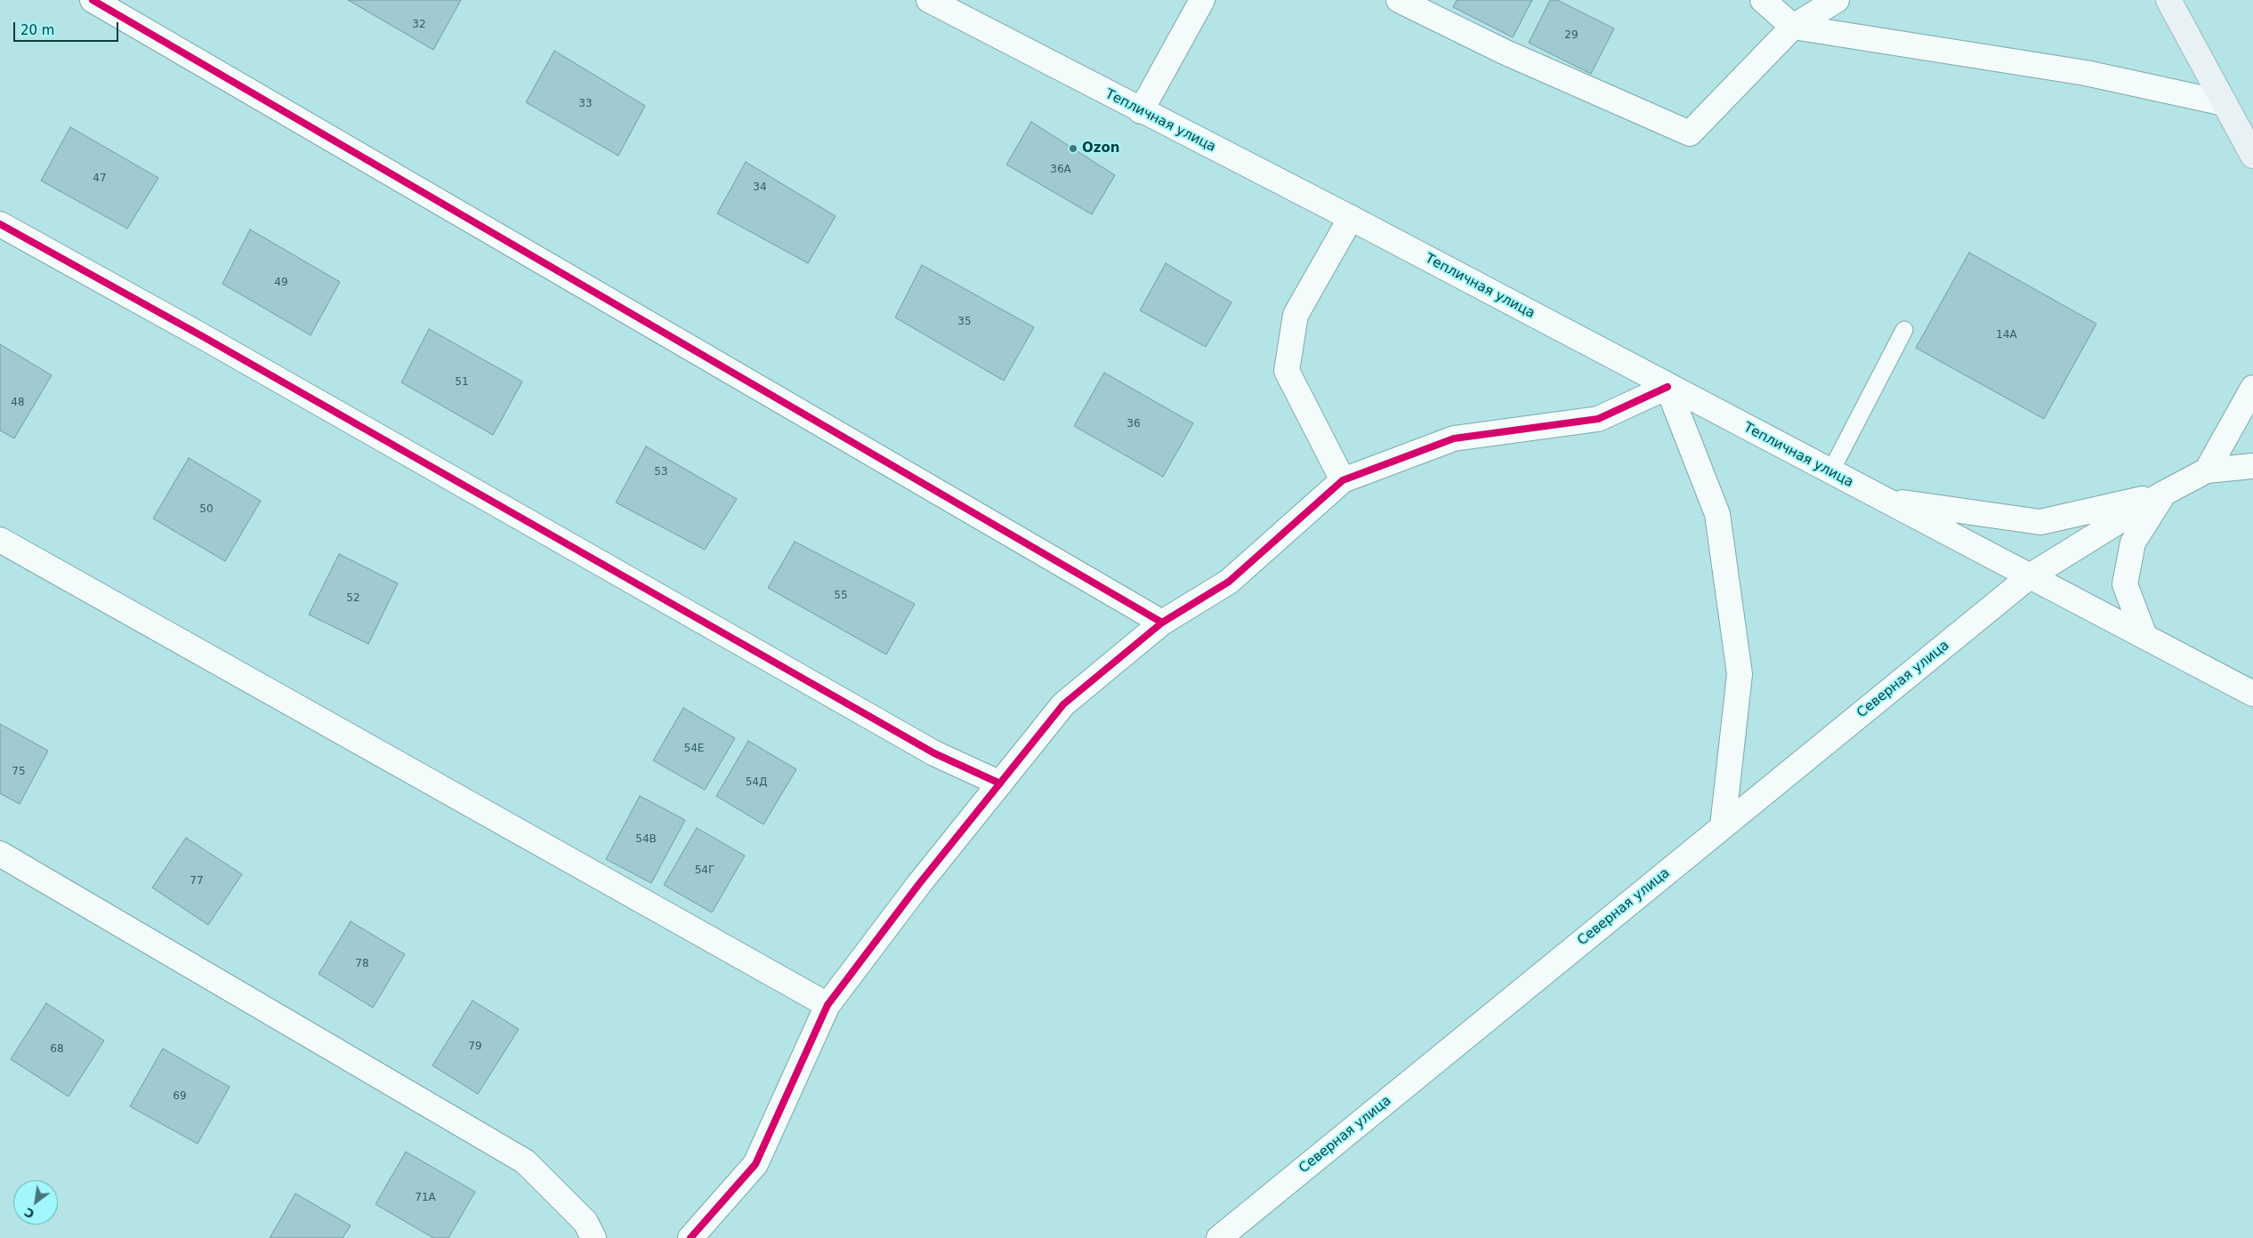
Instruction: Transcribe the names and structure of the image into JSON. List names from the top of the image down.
{
  "streets": {
    "street": ["Тепличная улица", "Северная улица"]
  },
  "crossings": [
    ["Тепличная улица", "Северная улица"]
  ],
  "places": ["Ozon"],
  "house_numbers": [
    "32",
    "29",
    "33",
    "36А",
    "47",
    "34",
    "49",
    "35",
    "14А",
    "51",
    "48",
    "36",
    "53",
    "50",
    "55",
    "52",
    "54Е",
    "75",
    "54Д",
    "54В",
    "54Г",
    "77",
    "78",
    "79",
    "68",
    "69",
    "71А"
  ],
  "scale_bar": "20 m",
  "north": "bottom left"
}
